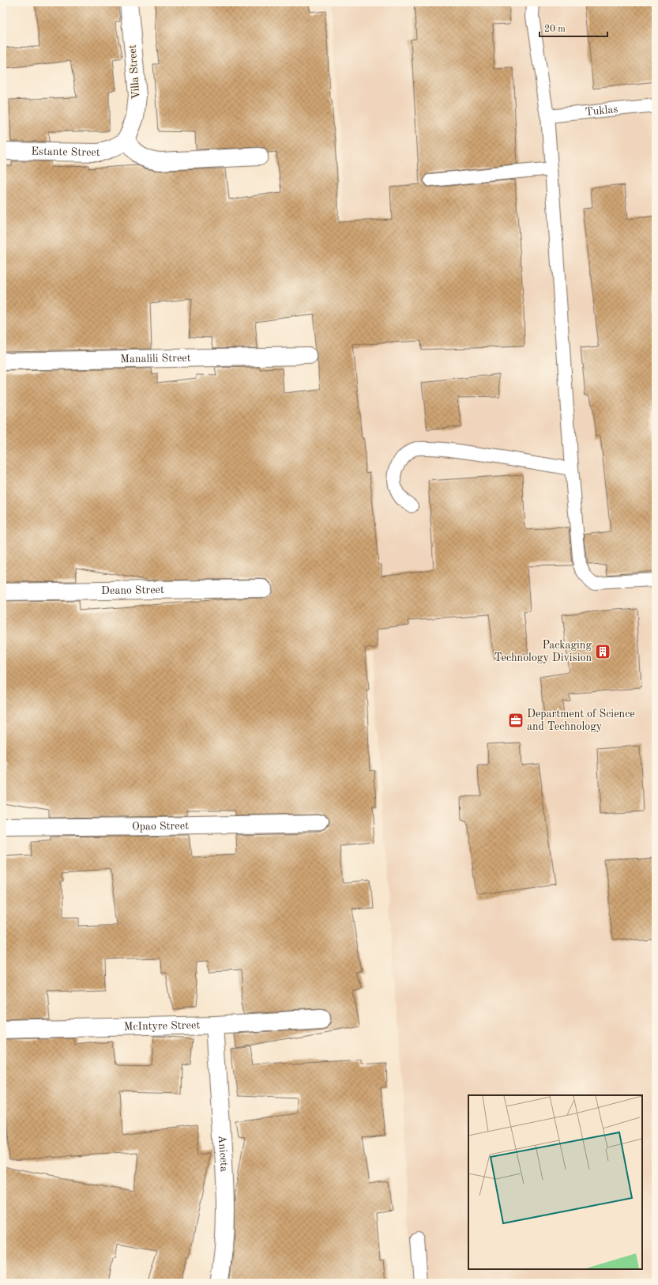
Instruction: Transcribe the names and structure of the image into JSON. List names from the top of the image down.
{
  "streets": {
    "street": [
      "Villa Street",
      "Estante Street",
      "Manalili Street",
      "Deano Street",
      "Opao Street",
      "McIntyre Street",
      "Aniceta"
    ],
    "lane": ["Tuklas"]
  },
  "crossings": [
    ["Villa Street", "Estante Street"],
    ["McIntyre Street", "Aniceta"]
  ],
  "places": {
    "building": ["Packaging Technology Division"],
    "office": ["Department of Science and Technology"]
  },
  "scale_bar": "20 m"
}
